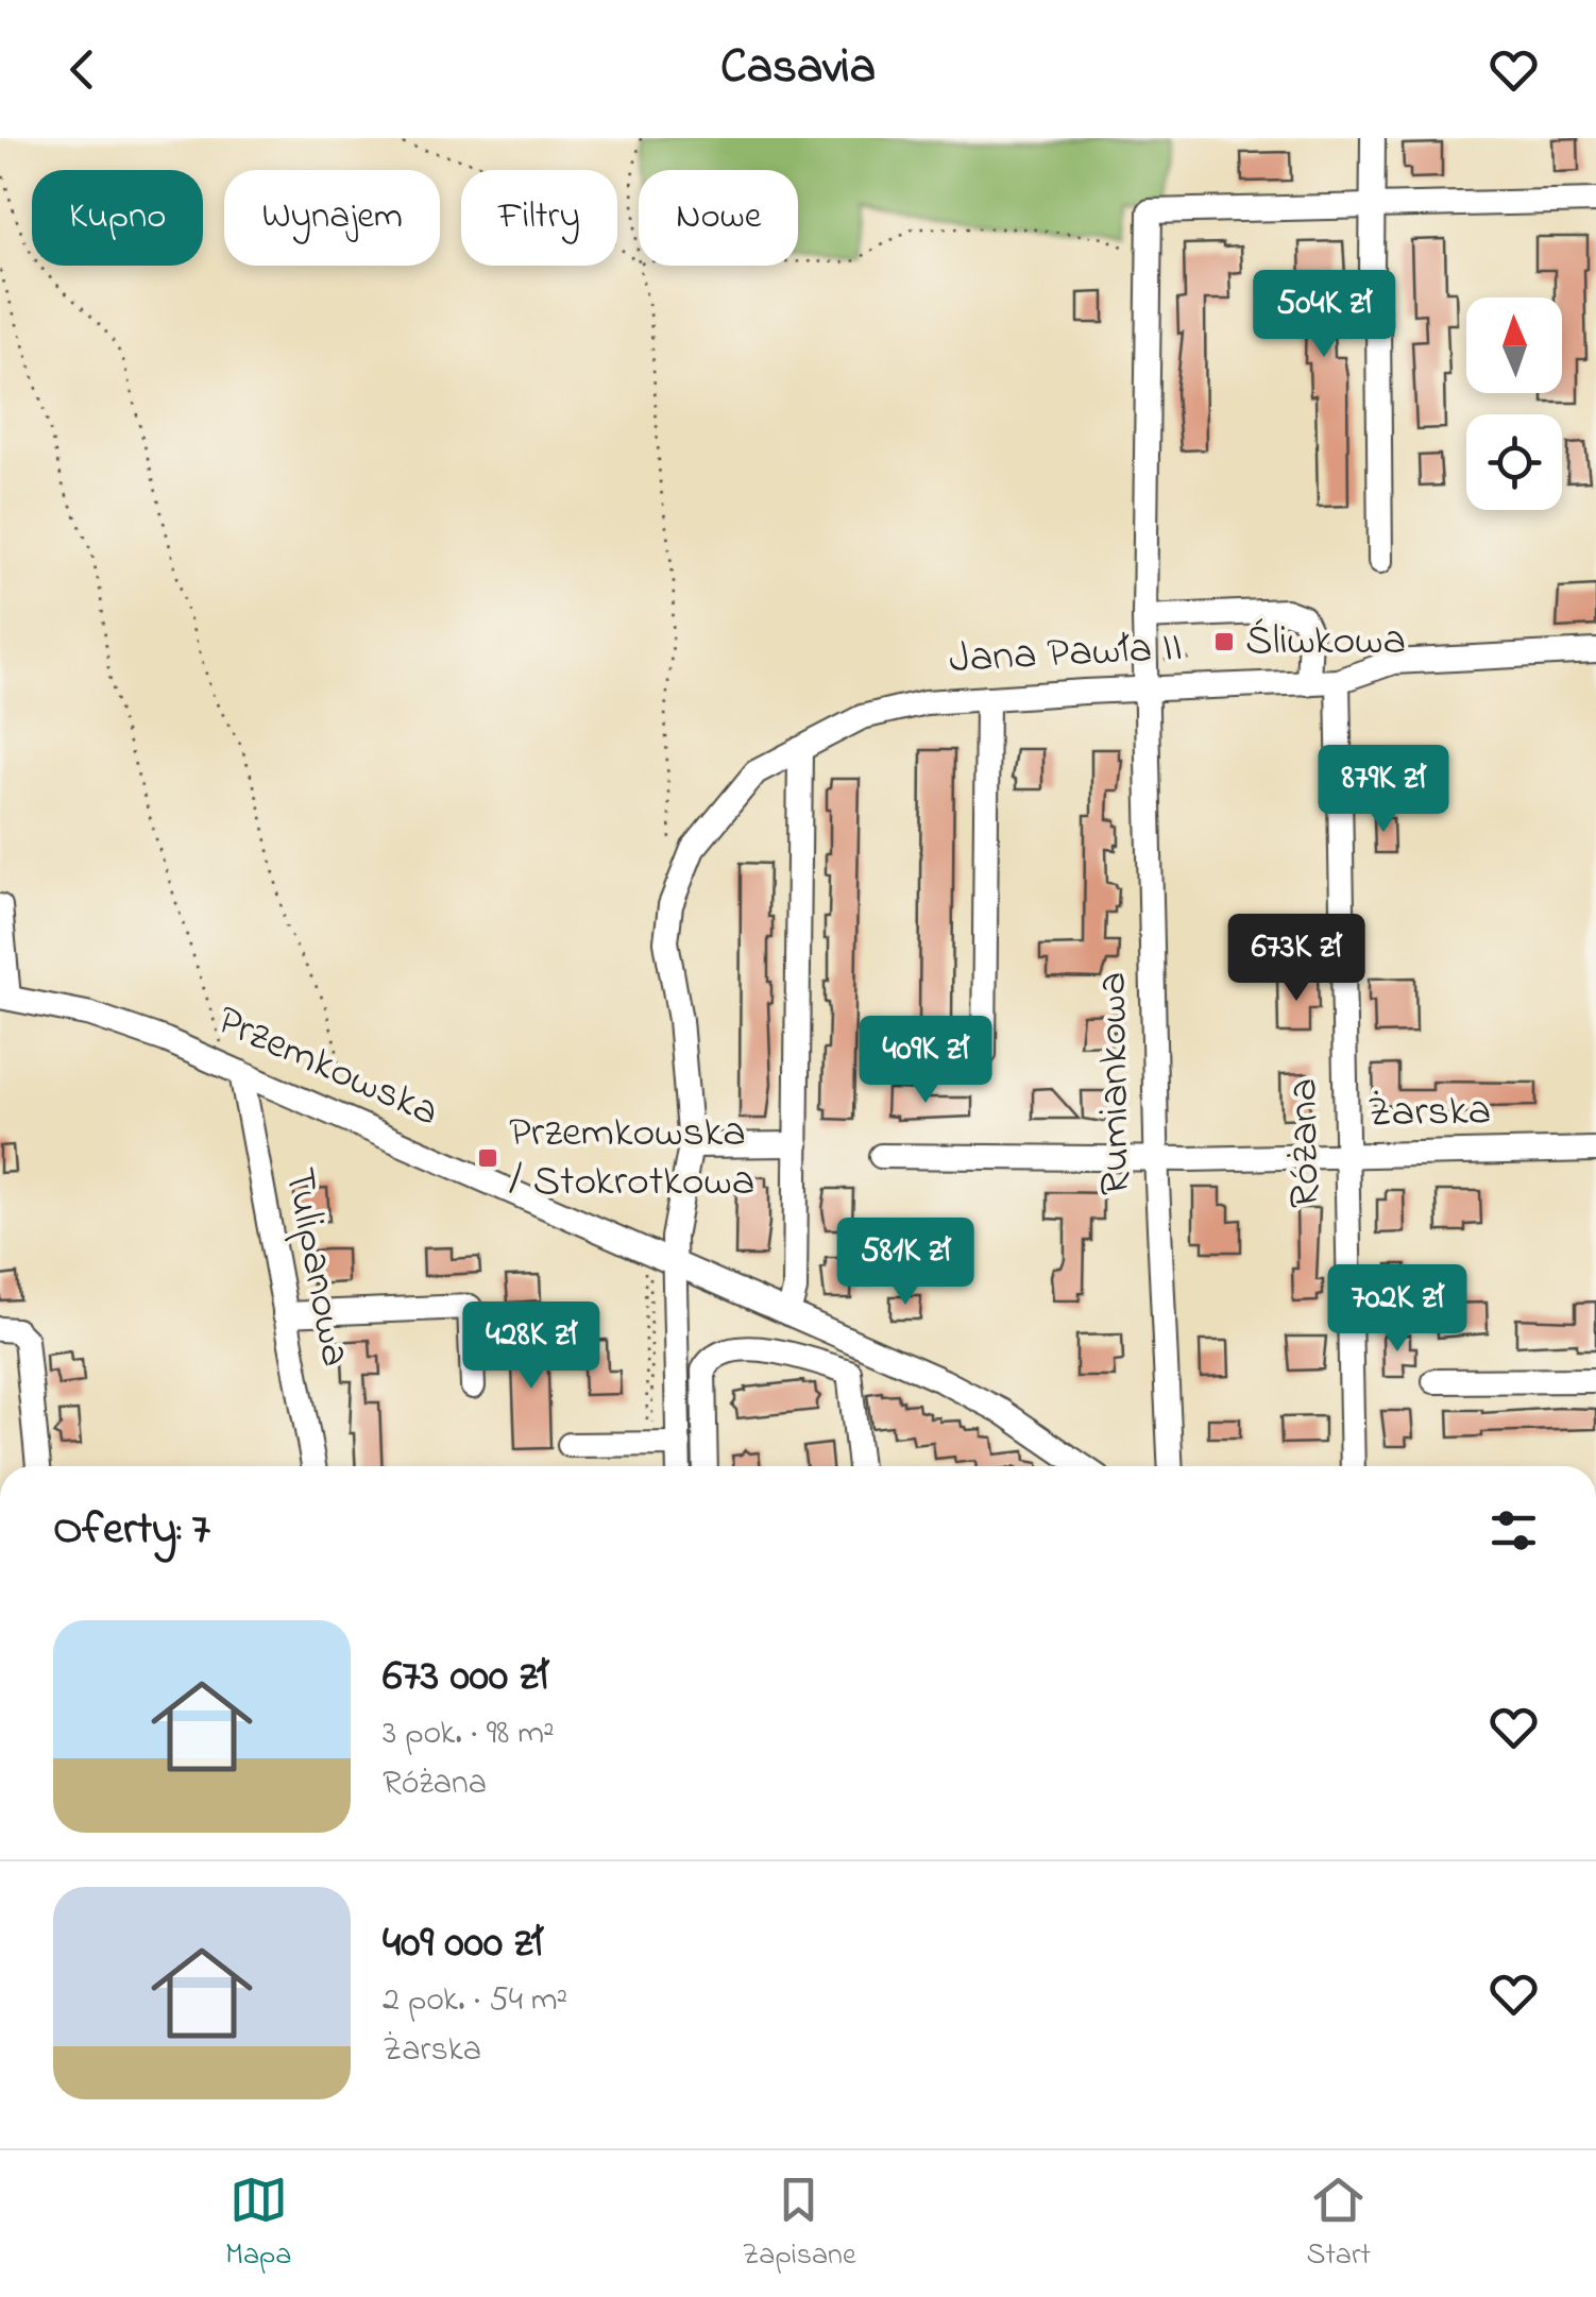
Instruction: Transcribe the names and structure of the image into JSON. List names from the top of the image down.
{
  "streets": {
    "street": [
      "Jana Pawła II",
      "Przemkowska",
      "Rumiankowa",
      "Żarska",
      "Różana",
      "Tulipanowa"
    ]
  },
  "crossings": [
    ["Jana Pawła II", "Przemkowska"],
    ["Jana Pawła II", "Rumiankowa"],
    ["Jana Pawła II", "Różana"],
    ["Przemkowska", "Tulipanowa"],
    ["Rumiankowa", "Żarska"],
    ["Żarska", "Różana"]
  ],
  "places": {
    "transit": ["Śliwkowa", "Przemkowska / Stokrotkowa"]
  },
  "north": "top",
  "page": {
    "header": "Casavia",
    "chip": [
      "Kupno",
      "Wynajem",
      "Filtry",
      "Nowe"
    ],
    "price": [
      "504K zł",
      "879K zł",
      "673K zł",
      "409K zł",
      "581K zł",
      "702K zł",
      "428K zł"
    ],
    "heading": "Oferty: 7",
    "list": [
      {
        "name": "673 000 zł",
        "note": "3 pok. · 98 m² · Różana"
      },
      {
        "name": "409 000 zł",
        "note": "2 pok. · 54 m² · Żarska"
      }
    ],
    "tabs": ["Mapa", "Zapisane", "Start"]
  }
}
